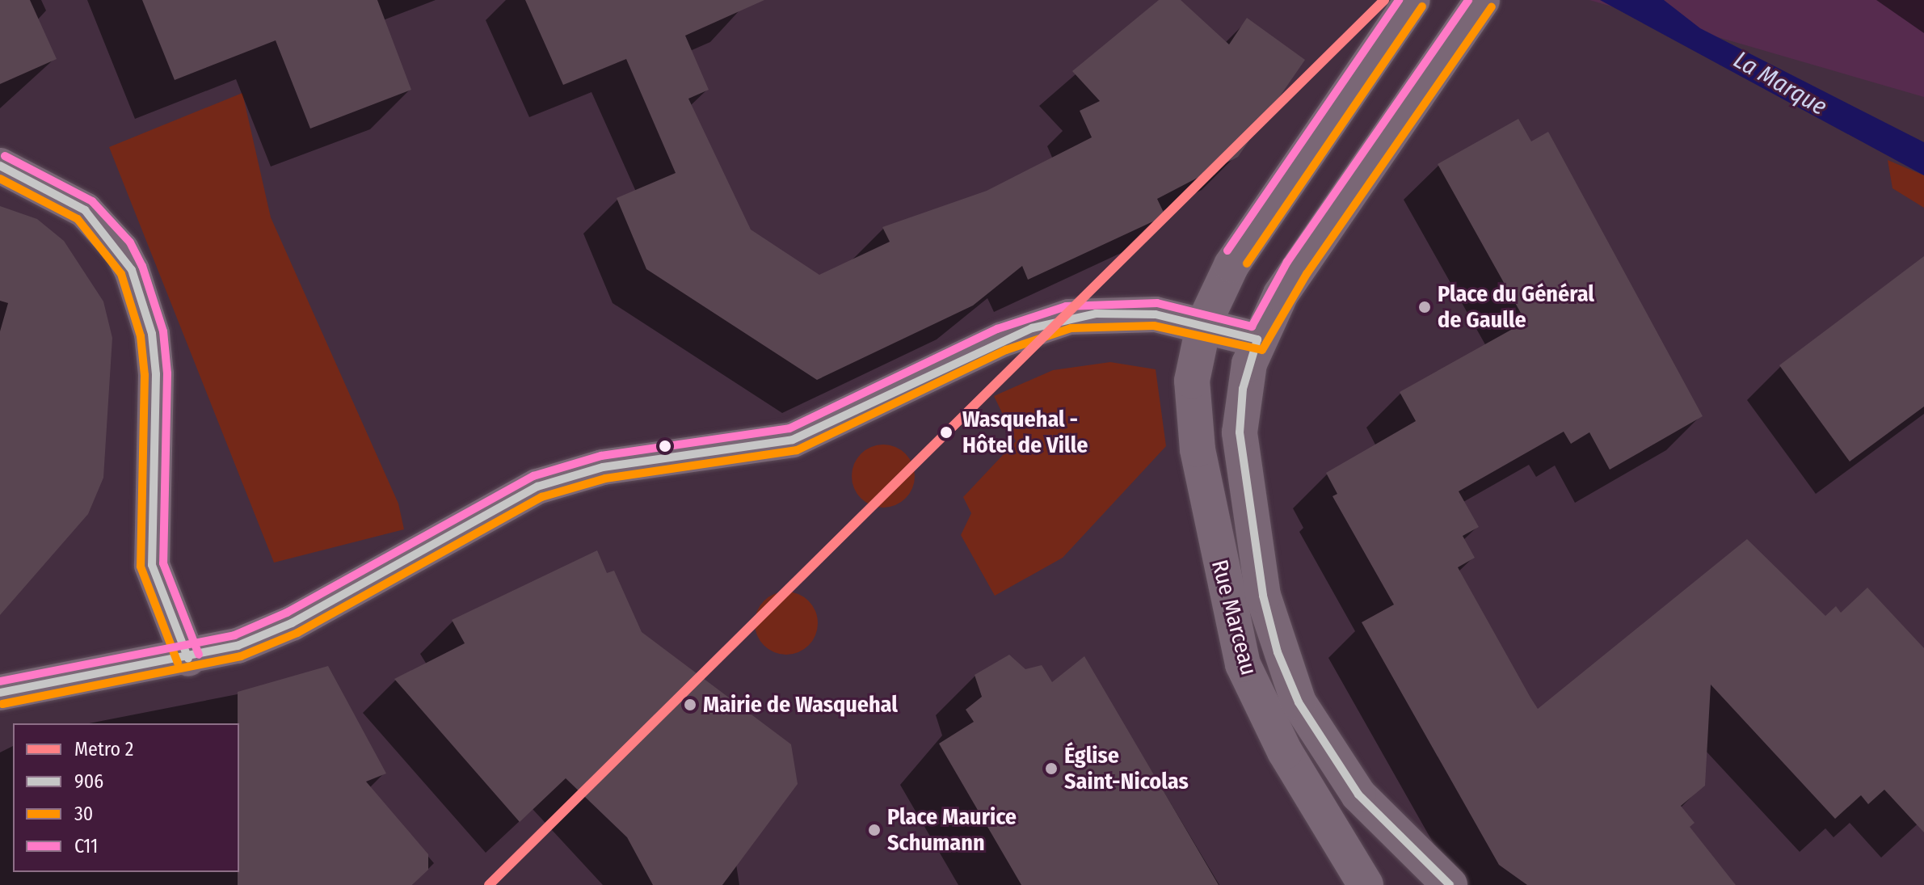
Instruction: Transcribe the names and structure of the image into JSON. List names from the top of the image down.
{
  "streets": {
    "street": ["Rue Marceau"]
  },
  "water": ["La Marque"],
  "places": [
    "Place du Général de Gaulle",
    "Wasquehal - Hôtel de Ville",
    "Mairie de Wasquehal",
    "Église Saint-Nicolas",
    "Place Maurice Schumann"
  ],
  "lines": [
    "metro line 2",
    "transit line C11",
    "transit line 30",
    "transit line 906"
  ],
  "legend": [
    "Metro 2",
    "906",
    "30",
    "C11"
  ]
}
